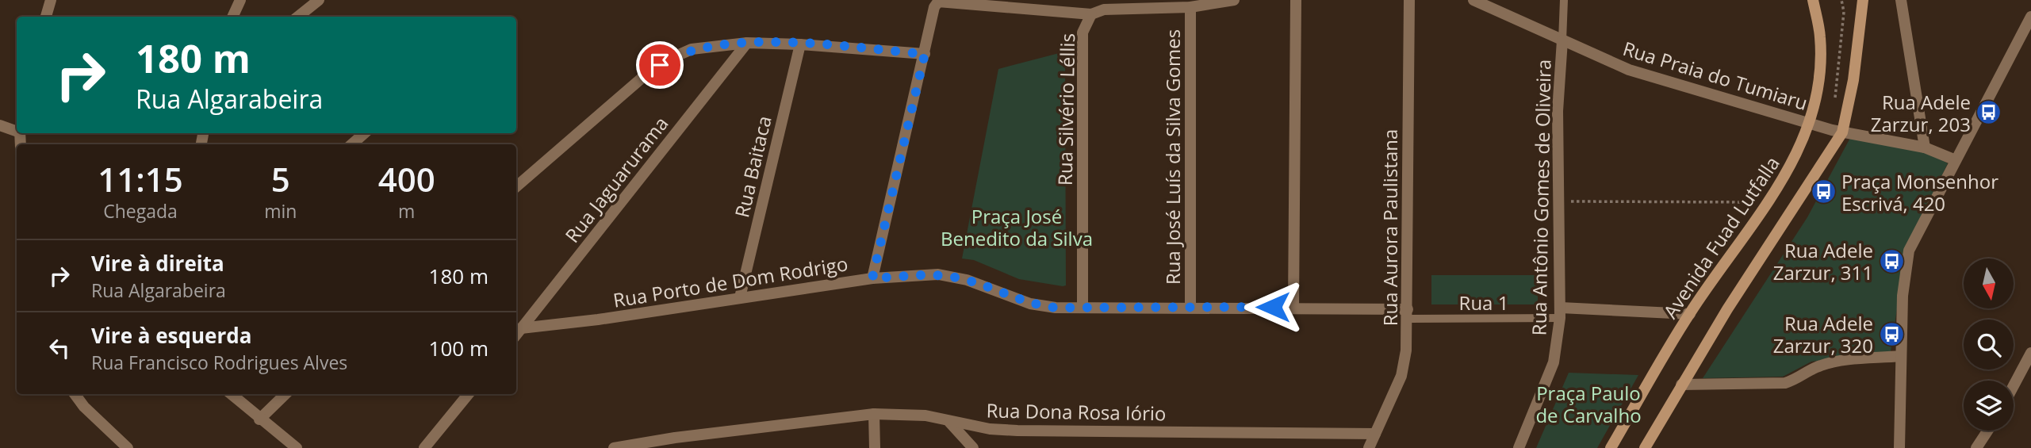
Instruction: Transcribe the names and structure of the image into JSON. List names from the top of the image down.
{
  "streets": {
    "main road": ["Avenida Fuad Lutfalla"],
    "street": [
      "Rua Praia do Tumiaru",
      "Rua Silvério Léllis",
      "Rua José Luís da Silva Gomes",
      "Rua Baitaca",
      "Rua Jaguarurama",
      "Rua Antônio Gomes de Oliveira",
      "Rua Aurora Paulistana",
      "Rua Porto de Dom Rodrigo",
      "Rua Dona Rosa Iório"
    ],
    "lane": ["Rua 1"]
  },
  "crossings": [
    ["Rua Praia do Tumiaru", "Rua Antônio Gomes de Oliveira"],
    ["Rua Praia do Tumiaru", "Avenida Fuad Lutfalla"],
    ["Rua Silvério Léllis", "Rua Porto de Dom Rodrigo"],
    ["Rua José Luís da Silva Gomes", "Rua Porto de Dom Rodrigo"],
    ["Rua Baitaca", "Rua Porto de Dom Rodrigo"],
    ["Rua Jaguarurama", "Rua Porto de Dom Rodrigo"],
    ["Rua Antônio Gomes de Oliveira", "Rua 1"],
    ["Rua Aurora Paulistana", "Rua Porto de Dom Rodrigo"],
    ["Rua Aurora Paulistana", "Rua 1"],
    ["Rua Aurora Paulistana", "Rua Dona Rosa Iório"],
    ["Rua Porto de Dom Rodrigo", "Rua 1"]
  ],
  "parks": ["Praça José Benedito da Silva", "Praça Paulo de Carvalho"],
  "places": {
    "bus stop": [
      "Rua Adele Zarzur, 203",
      "Praça Monsenhor Escrivá, 420",
      "Rua Adele Zarzur, 311",
      "Rua Adele Zarzur, 320"
    ]
  },
  "north": "bottom",
  "page": {
    "turn": ["180 m", "Rua Algarabeira"],
    "eta": [
      "11:15",
      "Chegada",
      "5",
      "min",
      "400",
      "m"
    ],
    "list": [
      {
        "name": "Vire à direita",
        "note": "Rua Algarabeira",
        "value": "180 m"
      },
      {
        "name": "Vire à esquerda",
        "note": "Rua Francisco Rodrigues Alves",
        "value": "100 m"
      }
    ]
  }
}
